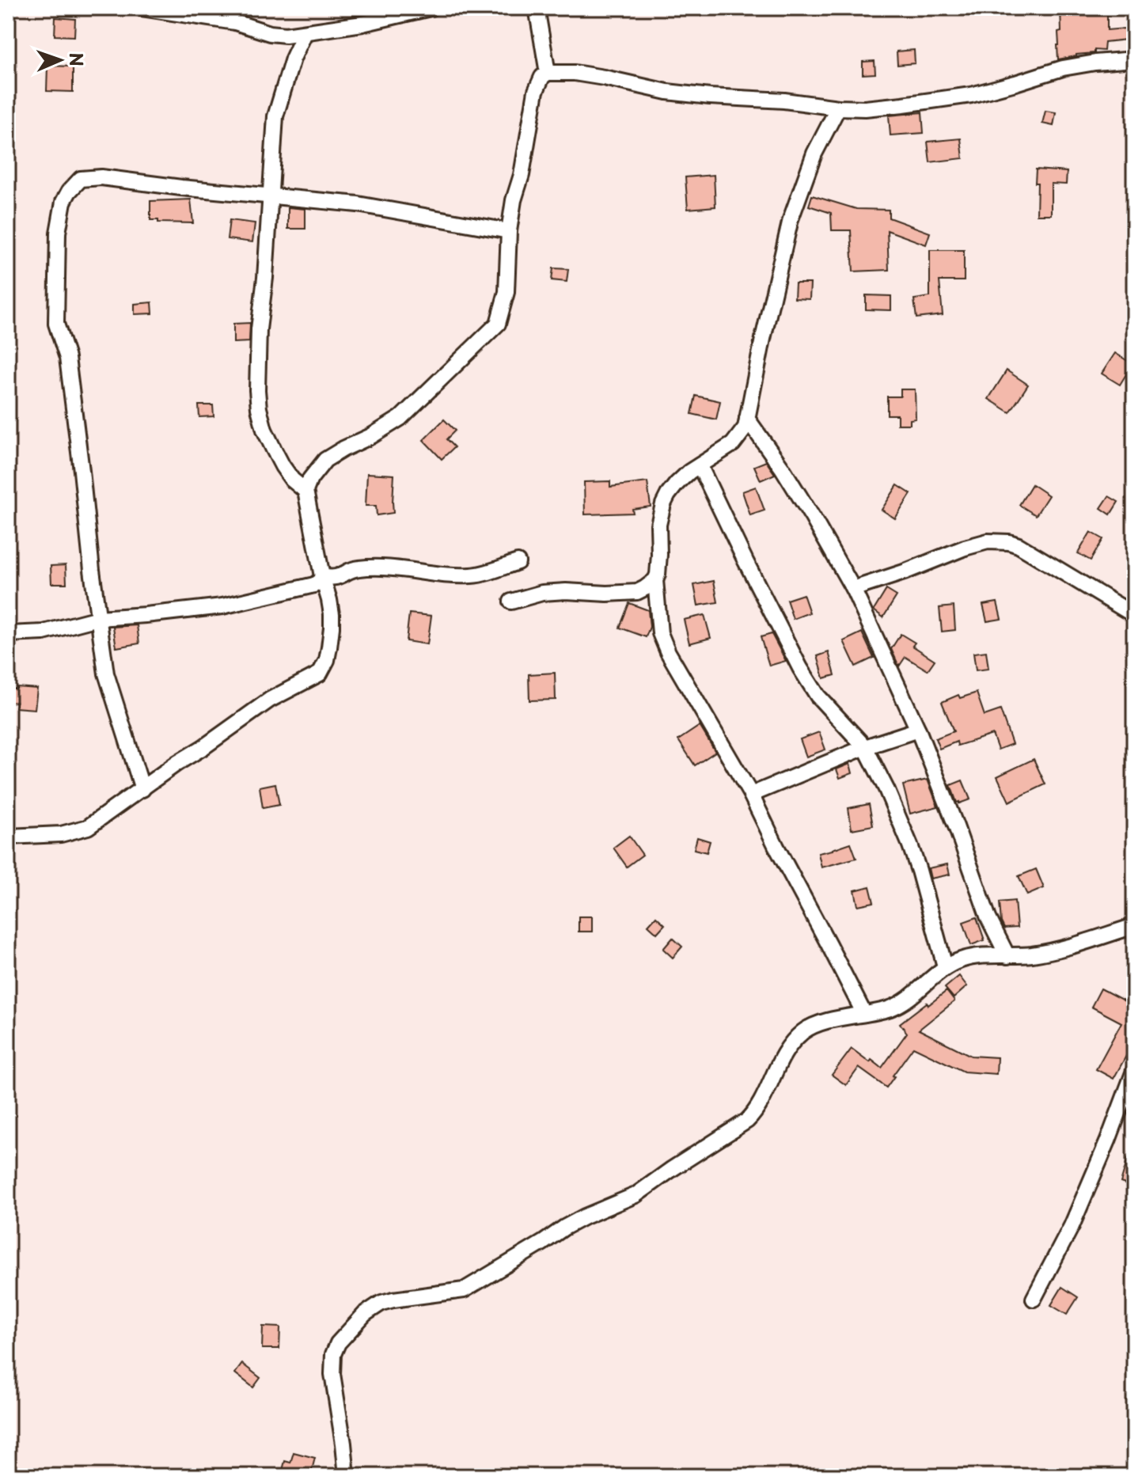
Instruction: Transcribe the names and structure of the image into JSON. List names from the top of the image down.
{
  "north": "right"
}
